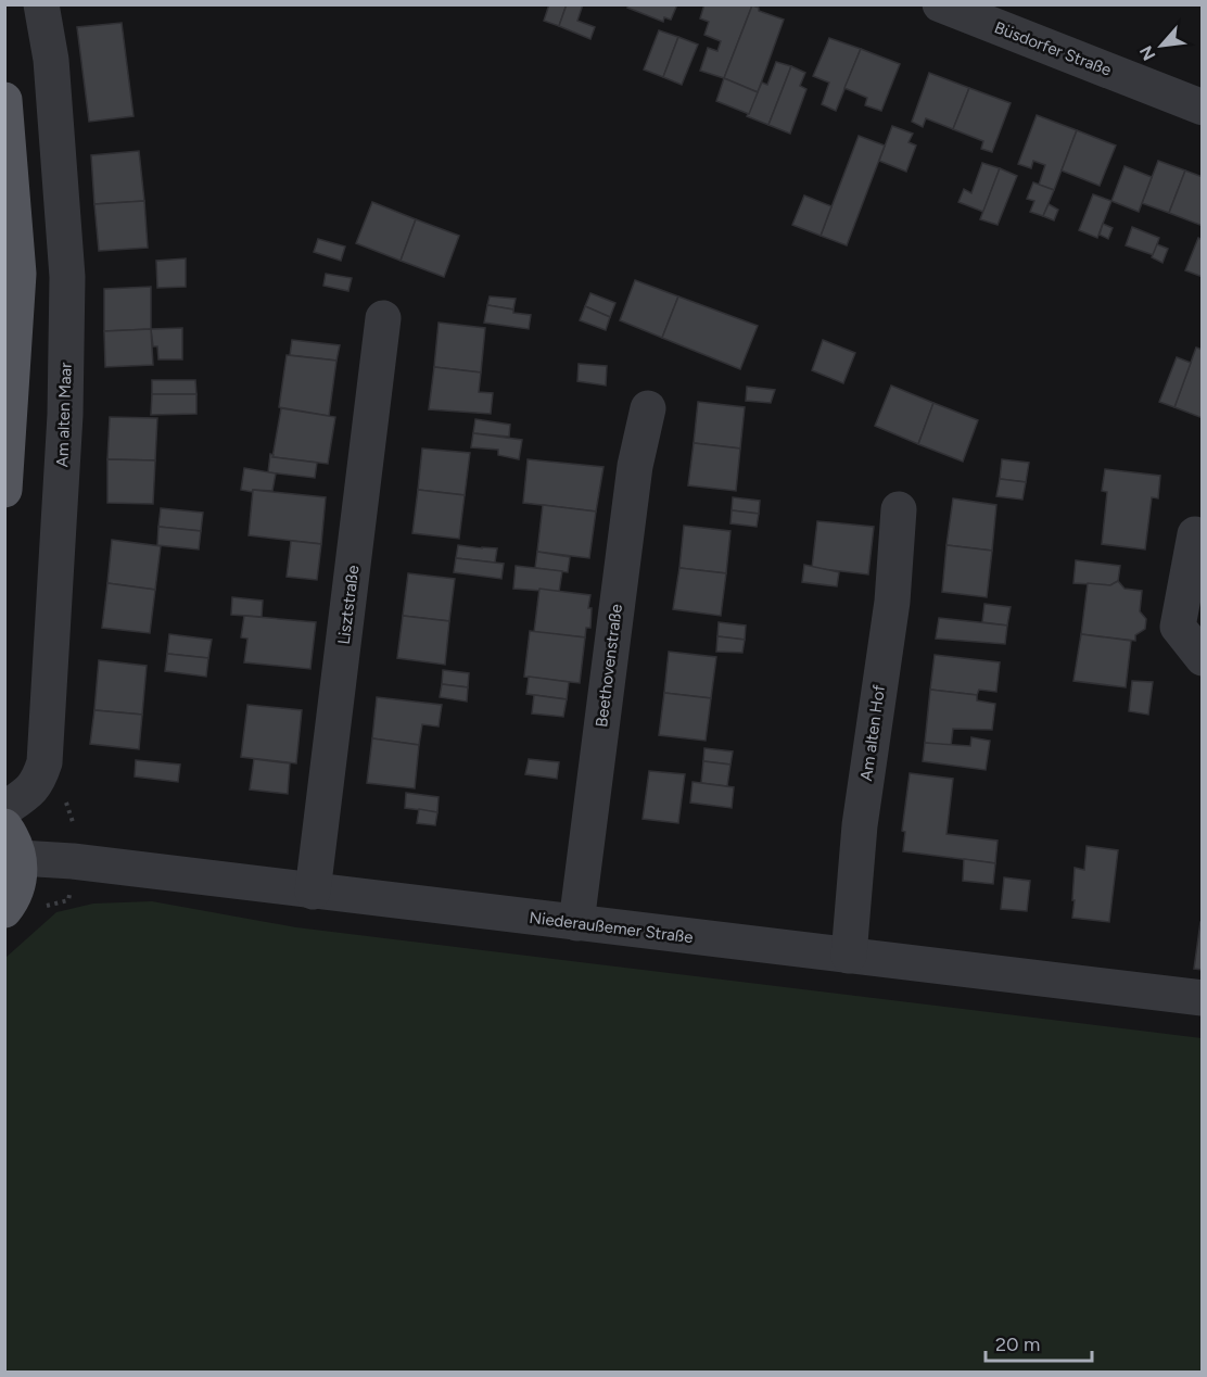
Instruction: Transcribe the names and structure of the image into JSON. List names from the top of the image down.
{
  "streets": {
    "street": [
      "Büsdorfer Straße",
      "Am alten Maar",
      "Lisztstraße",
      "Beethovenstraße",
      "Am alten Hof",
      "Niederaußemer Straße"
    ]
  },
  "crossings": [
    ["Lisztstraße", "Niederaußemer Straße"],
    ["Beethovenstraße", "Niederaußemer Straße"],
    ["Am alten Hof", "Niederaußemer Straße"]
  ],
  "scale_bar": "20 m",
  "north": "bottom left"
}
